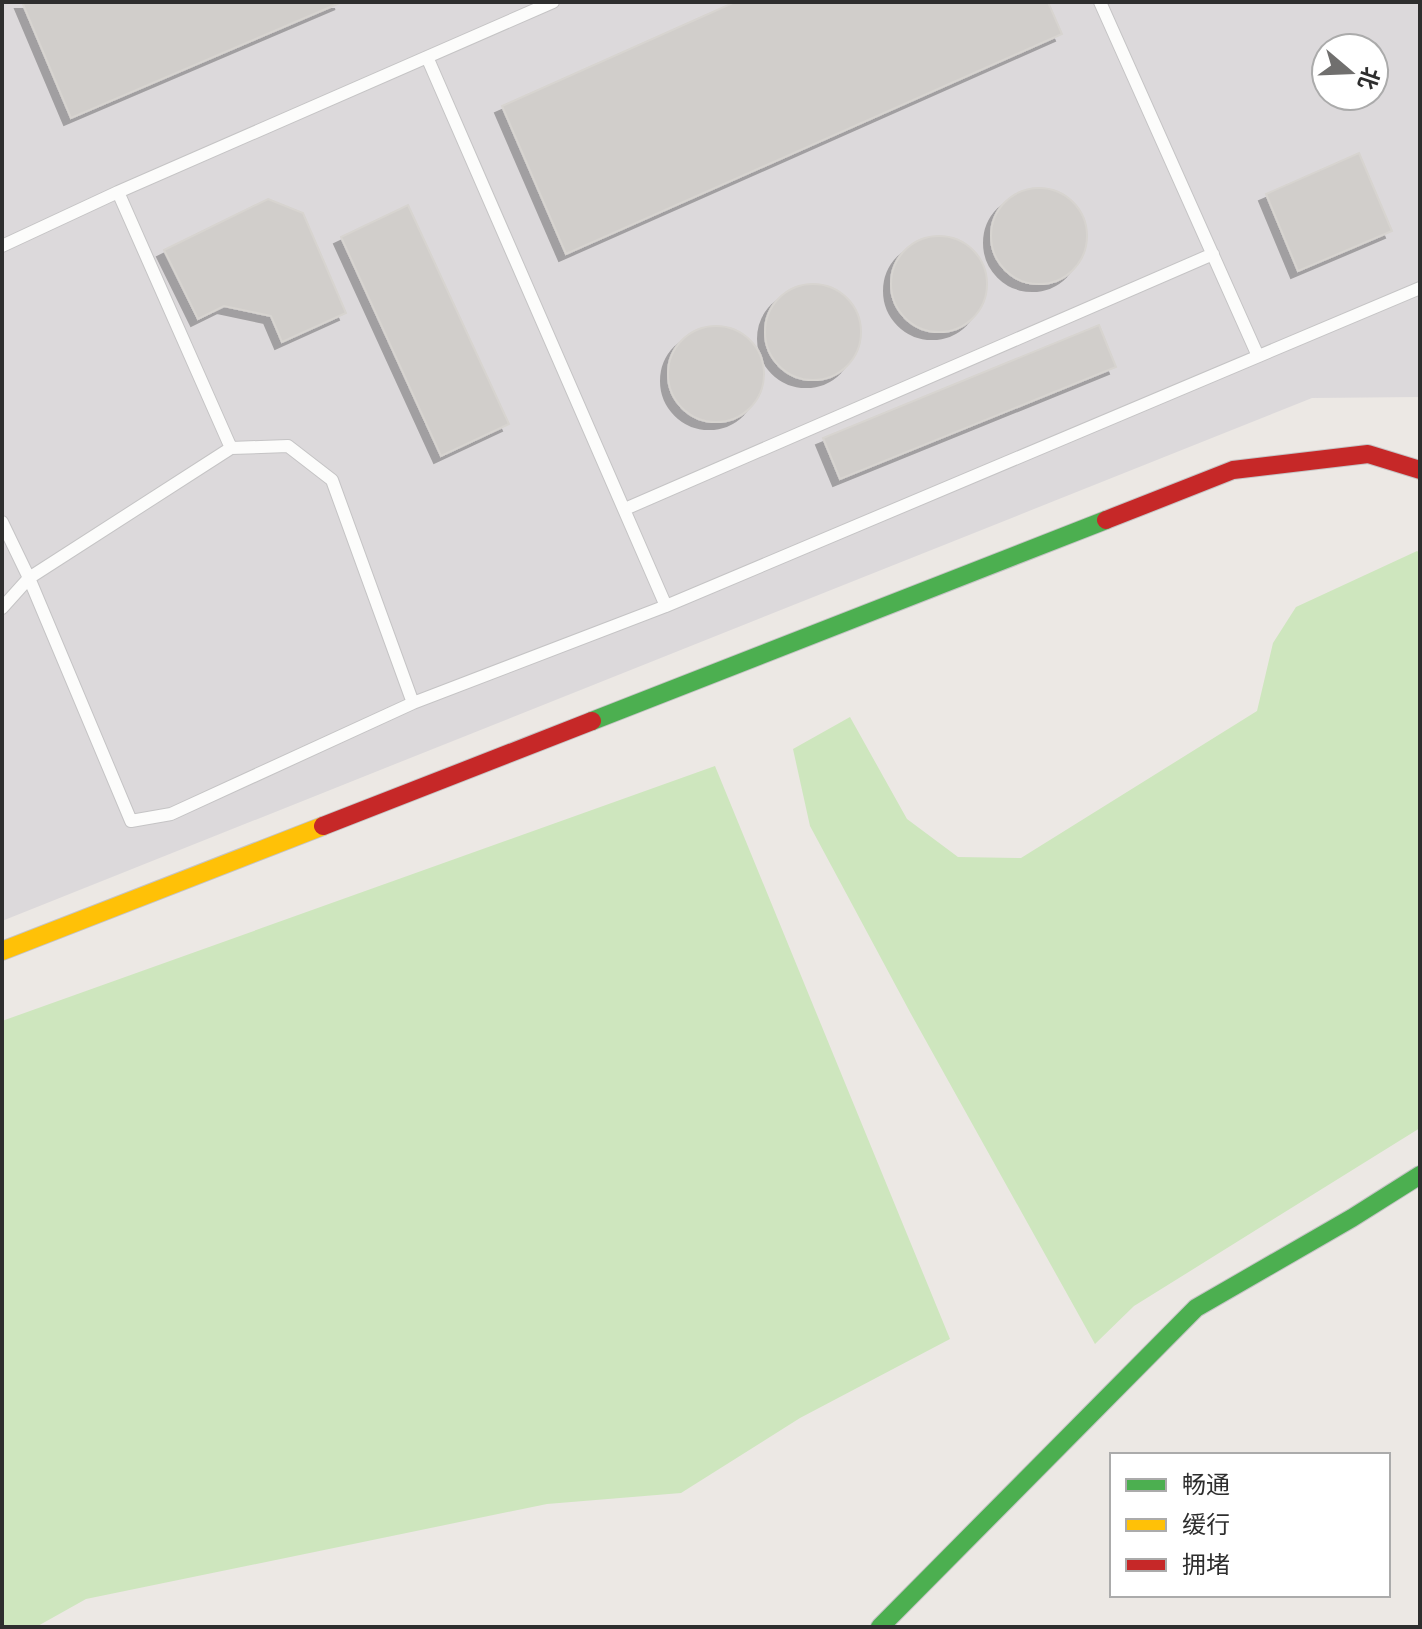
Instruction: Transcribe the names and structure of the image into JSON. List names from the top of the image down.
{
  "legend": ["畅通", "缓行", "拥堵"],
  "north": "right"
}
